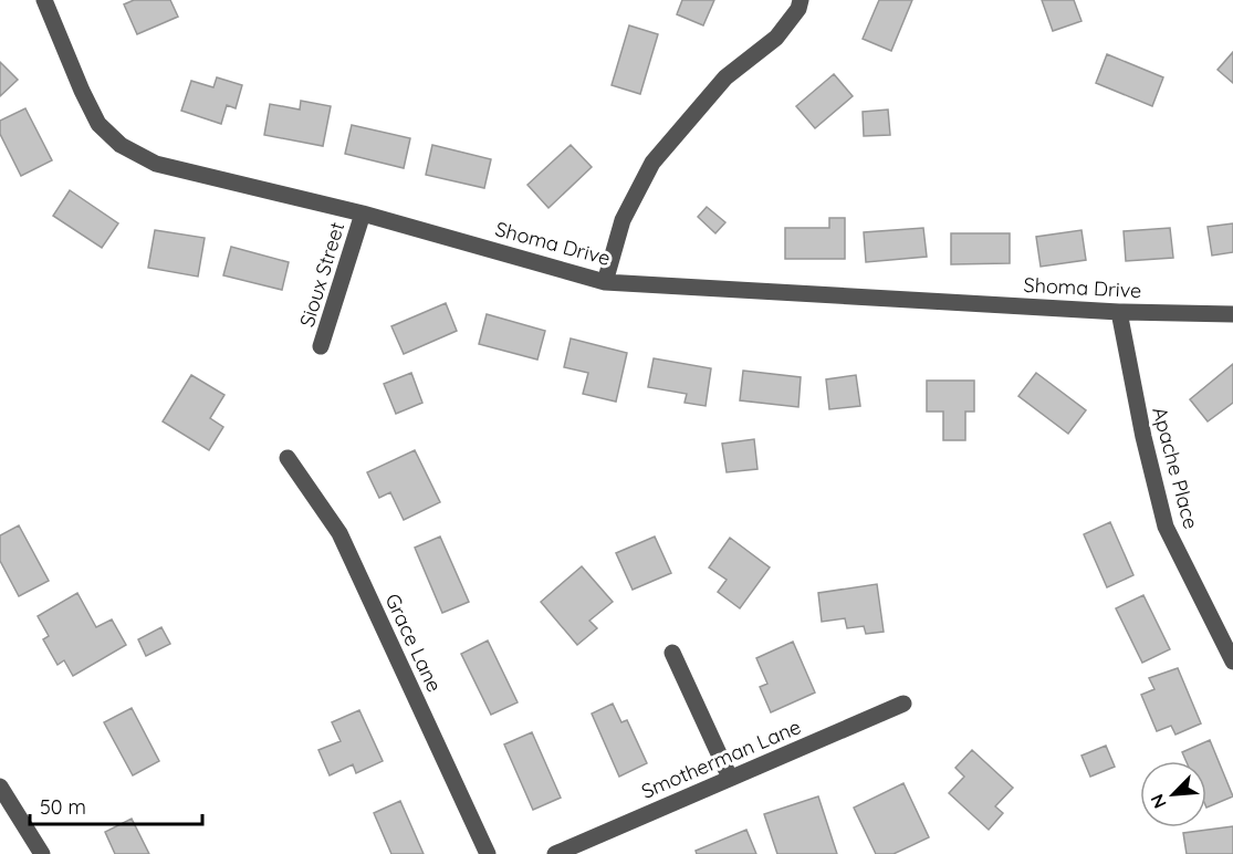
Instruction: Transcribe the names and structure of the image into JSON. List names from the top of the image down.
{
  "streets": {
    "street": [
      "Shoma Drive",
      "Sioux Street",
      "Apache Place",
      "Grace Lane",
      "Smotherman Lane"
    ]
  },
  "crossings": [
    ["Shoma Drive", "Sioux Street"],
    ["Shoma Drive", "Apache Place"]
  ],
  "scale_bar": "50 m",
  "north": "bottom left"
}
